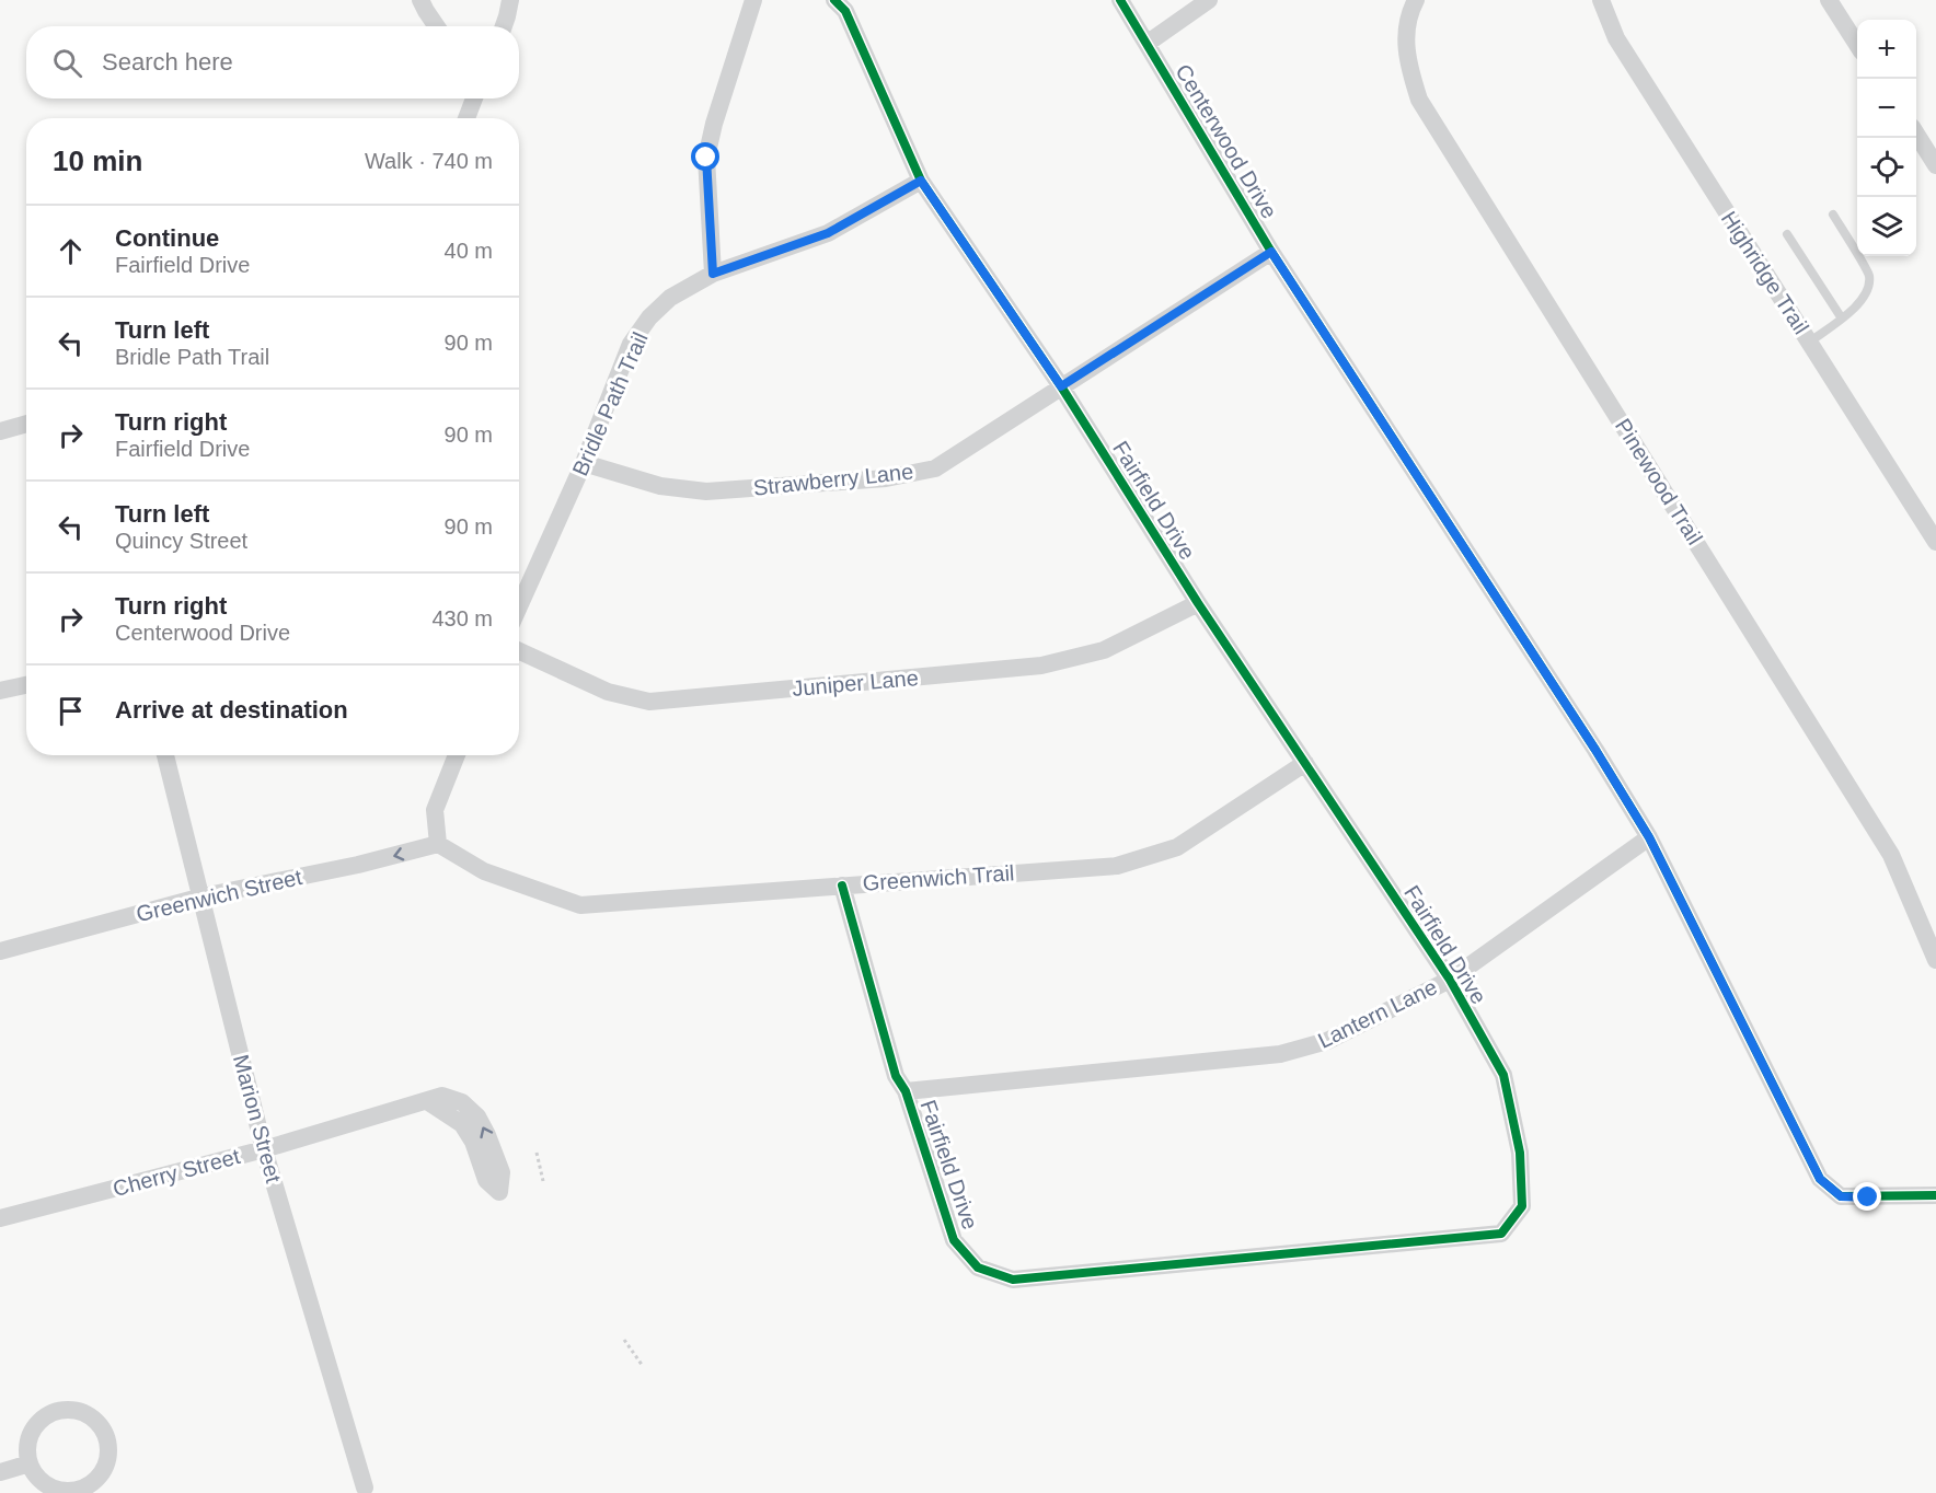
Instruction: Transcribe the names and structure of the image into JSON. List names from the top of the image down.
{
  "streets": {
    "street": [
      "Centerwood Drive",
      "Highridge Trail",
      "Bridle Path Trail",
      "Strawberry Lane",
      "Pinewood Trail",
      "Fairfield Drive",
      "Juniper Lane",
      "Greenwich Trail",
      "Greenwich Street",
      "Lantern Lane",
      "Marion Street",
      "Cherry Street"
    ]
  },
  "crossings": [
    ["Centerwood Drive", "Strawberry Lane"],
    ["Centerwood Drive", "Lantern Lane"],
    ["Bridle Path Trail", "Strawberry Lane"],
    ["Bridle Path Trail", "Fairfield Drive"],
    ["Strawberry Lane", "Fairfield Drive"],
    ["Fairfield Drive", "Juniper Lane"],
    ["Fairfield Drive", "Greenwich Trail"],
    ["Fairfield Drive", "Lantern Lane"],
    ["Greenwich Trail", "Greenwich Street"],
    ["Greenwich Street", "Marion Street"],
    ["Marion Street", "Cherry Street"]
  ],
  "one_way": ["Greenwich Street"],
  "page": {
    "map_buttons": ["+", "−"],
    "search": "Search here",
    "heading": ["10 min", "Walk · 740 m"],
    "list": [
      ["Continue", "Fairfield Drive", "40 m"],
      ["Turn left", "Bridle Path Trail", "90 m"],
      ["Turn right", "Fairfield Drive", "90 m"],
      ["Turn left", "Quincy Street", "90 m"],
      ["Turn right", "Centerwood Drive", "430 m"],
      "Arrive at destination"
    ]
  }
}
